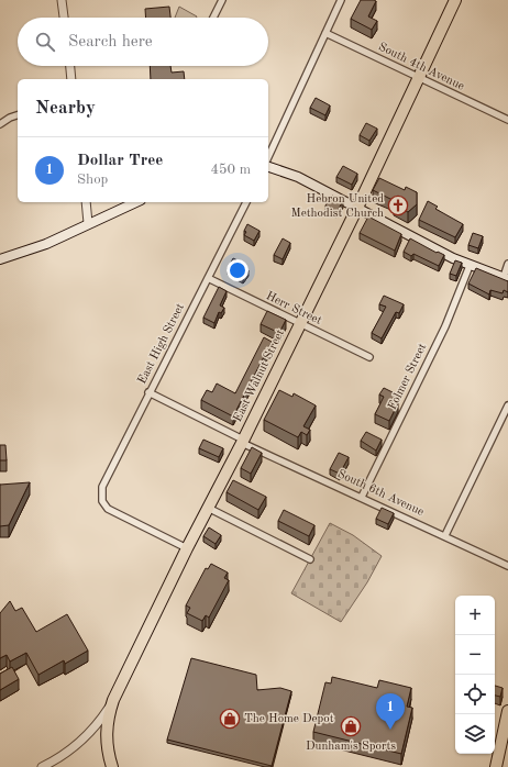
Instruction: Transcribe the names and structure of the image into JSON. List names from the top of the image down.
{
  "streets": {
    "highway": ["East Walnut Street"],
    "street": [
      "South 4th Avenue",
      "Herr Street",
      "East High Street",
      "Folmer Street",
      "South 6th Avenue"
    ]
  },
  "crossings": [
    ["South 4th Avenue", "East Walnut Street"],
    ["Herr Street", "East High Street"],
    ["Herr Street", "East Walnut Street"],
    ["East High Street", "East Walnut Street"],
    ["East High Street", "South 6th Avenue"],
    ["East Walnut Street", "South 6th Avenue"],
    ["Folmer Street", "South 6th Avenue"]
  ],
  "places": {
    "church": ["Hebron United Methodist Church"],
    "shop": ["The Home Depot", "Dunham's Sports"]
  },
  "page": {
    "search": "Search here",
    "heading": "Nearby",
    "list": [
      {
        "mark": "1",
        "name": "Dollar Tree",
        "note": "Shop",
        "value": "450 m"
      }
    ],
    "map_buttons": ["+", "−"],
    "pins": "1"
  }
}
